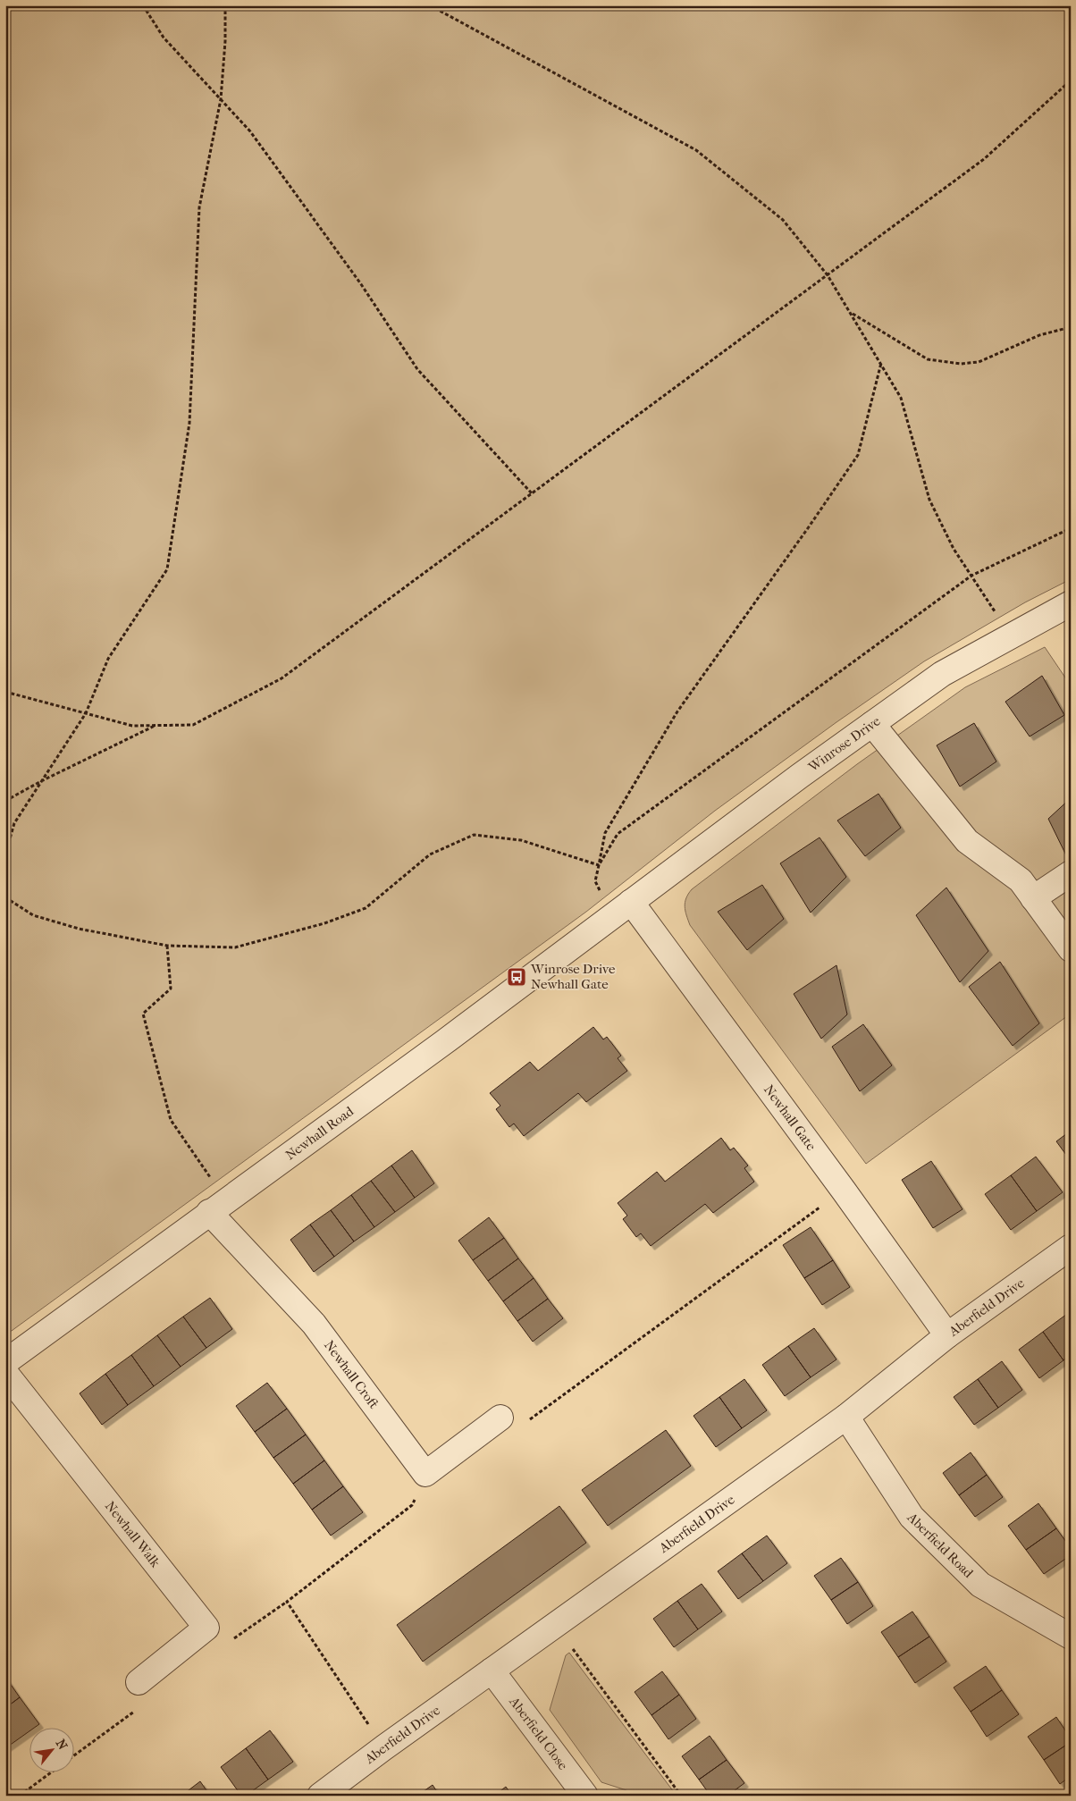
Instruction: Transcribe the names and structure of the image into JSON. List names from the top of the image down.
{
  "streets": {
    "street": [
      "Winrose Drive",
      "Newhall Gate",
      "Newhall Road",
      "Aberfield Drive",
      "Newhall Croft",
      "Newhall Walk",
      "Aberfield Road",
      "Aberfield Close"
    ]
  },
  "crossings": [
    ["Winrose Drive", "Newhall Gate"],
    ["Winrose Drive", "Newhall Road"],
    ["Newhall Gate", "Newhall Road"],
    ["Newhall Gate", "Aberfield Drive"],
    ["Newhall Road", "Newhall Croft"],
    ["Aberfield Drive", "Aberfield Road"],
    ["Aberfield Drive", "Aberfield Close"]
  ],
  "places": {
    "bus stop": ["Winrose Drive Newhall Gate"]
  },
  "north": "top right"
}
